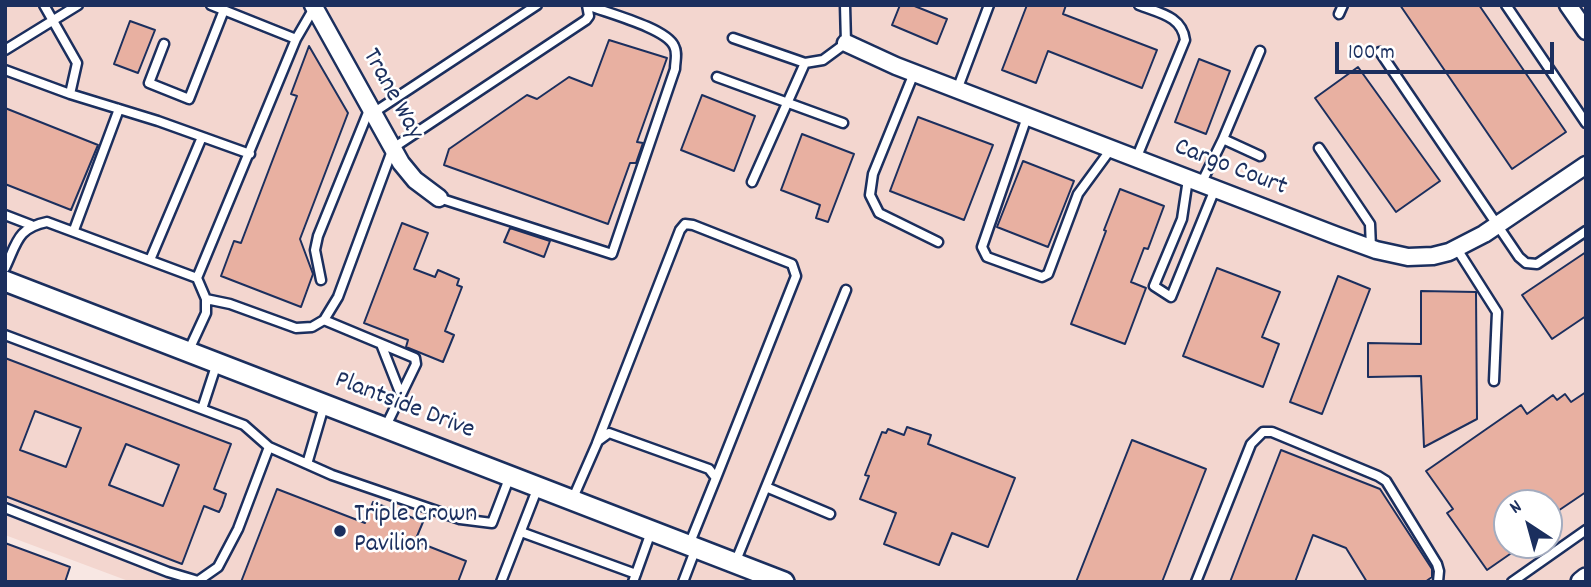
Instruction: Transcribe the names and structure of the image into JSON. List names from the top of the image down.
{
  "streets": {
    "street": ["Trane Way", "Cargo Court", "Plantside Drive"]
  },
  "places": ["Triple Crown Pavilion"],
  "scale_bar": "100 m",
  "north": "top left"
}
